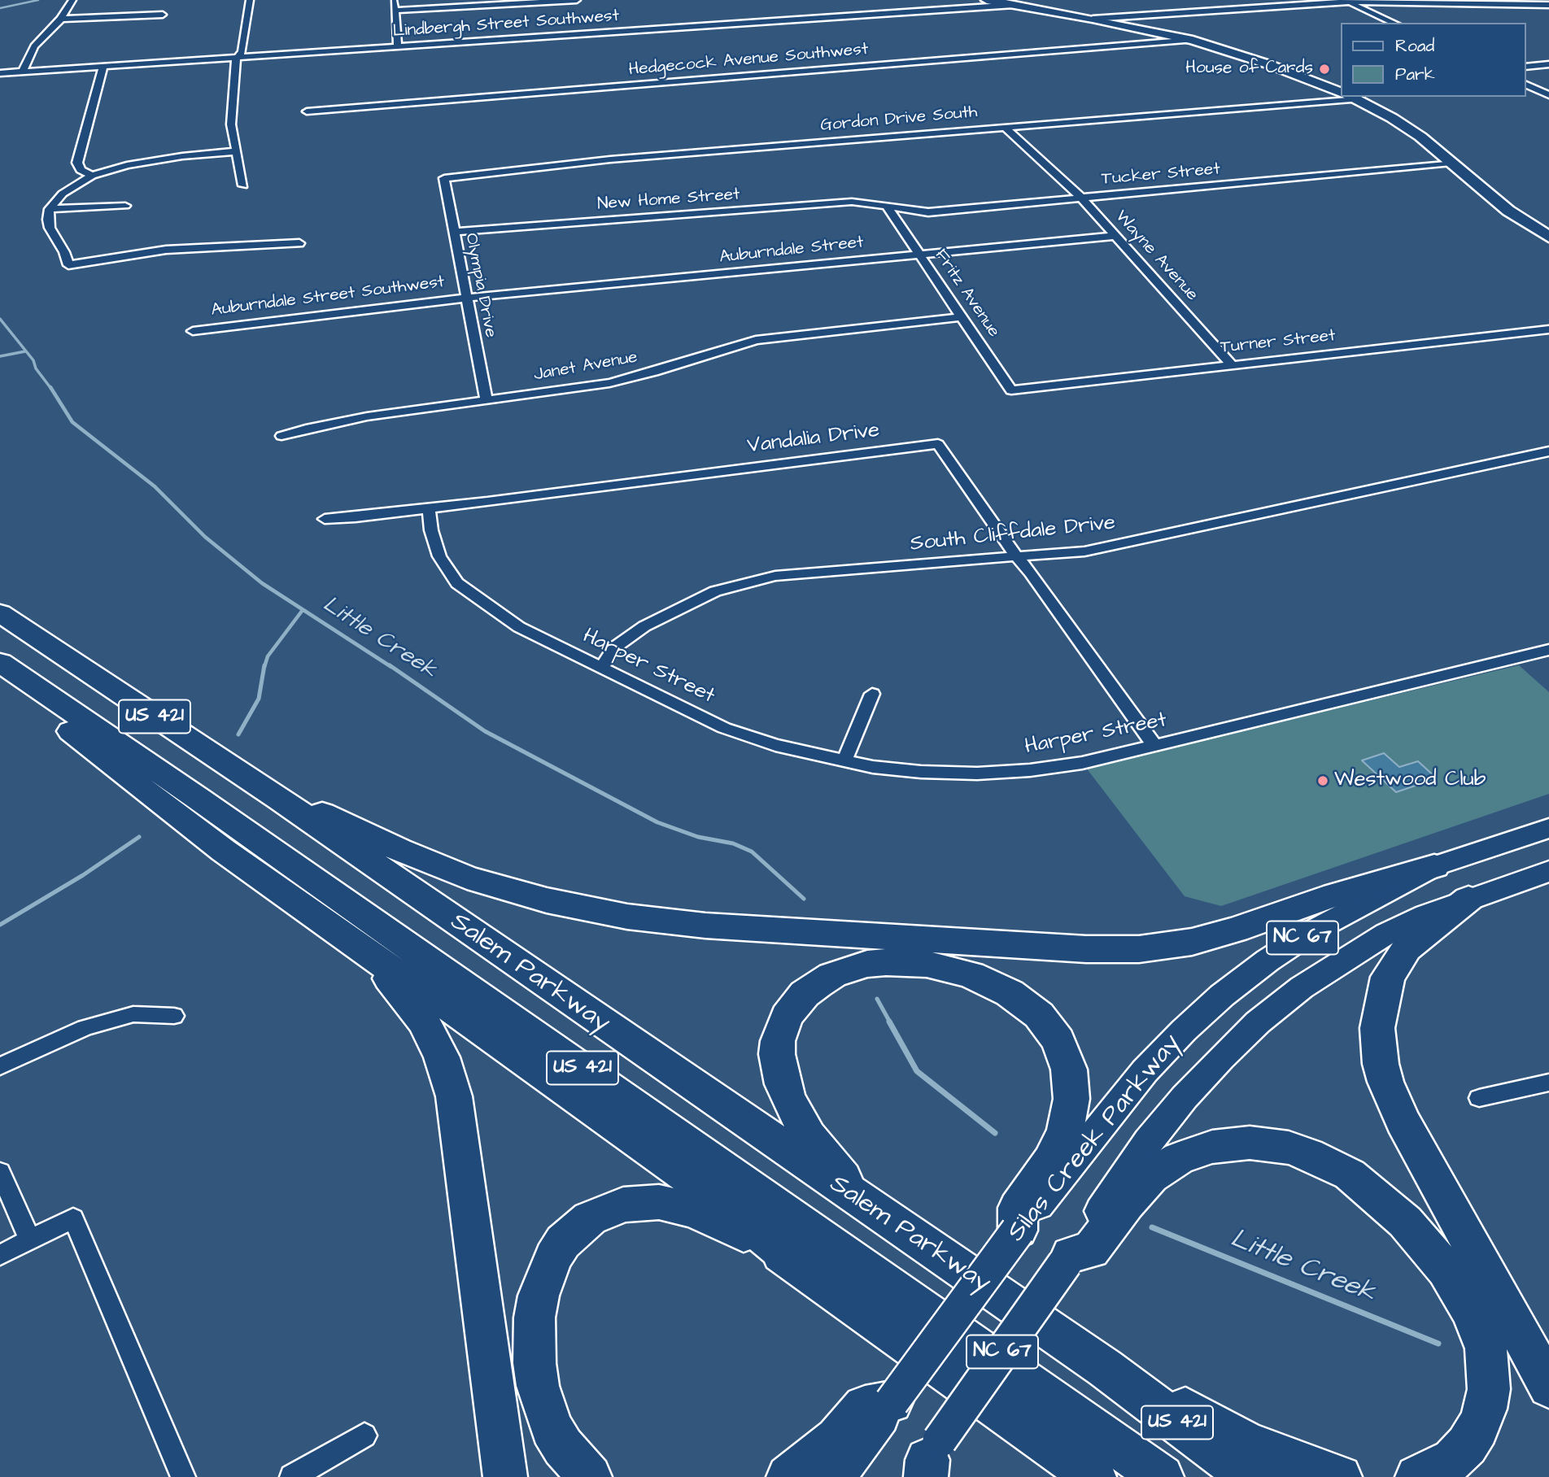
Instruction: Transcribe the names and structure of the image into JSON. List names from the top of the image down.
{
  "streets": {
    "highway": ["US 421", "Salem Parkway"],
    "main road": ["NC 67", "Silas Creek Parkway"],
    "street": [
      "Lindbergh Street Southwest",
      "Hedgecock Avenue Southwest",
      "Gordon Drive South",
      "Tucker Street",
      "New Home Street",
      "Auburndale Street",
      "Wayne Avenue",
      "Olympia Drive",
      "Fritz Avenue",
      "Auburndale Street Southwest",
      "Turner Street",
      "Janet Avenue",
      "Vandalia Drive",
      "South Cliffdale Drive",
      "Harper Street"
    ]
  },
  "crossings": [
    ["Gordon Drive South", "Wayne Avenue"],
    ["Gordon Drive South", "Olympia Drive"],
    ["Tucker Street", "New Home Street"],
    ["Tucker Street", "Wayne Avenue"],
    ["New Home Street", "Olympia Drive"],
    ["Auburndale Street", "Wayne Avenue"],
    ["Auburndale Street", "Olympia Drive"],
    ["Auburndale Street", "Fritz Avenue"],
    ["Auburndale Street", "Auburndale Street Southwest"],
    ["Wayne Avenue", "Turner Street"],
    ["Olympia Drive", "Auburndale Street Southwest"],
    ["Olympia Drive", "Janet Avenue"],
    ["Fritz Avenue", "Turner Street"],
    ["Fritz Avenue", "Janet Avenue"],
    ["Vandalia Drive", "South Cliffdale Drive"],
    ["Vandalia Drive", "Harper Street"],
    ["South Cliffdale Drive", "Harper Street"]
  ],
  "water": ["Little Creek"],
  "places": ["House of Cards", "Westwood Club"],
  "legend": ["Road", "Park"]
}
